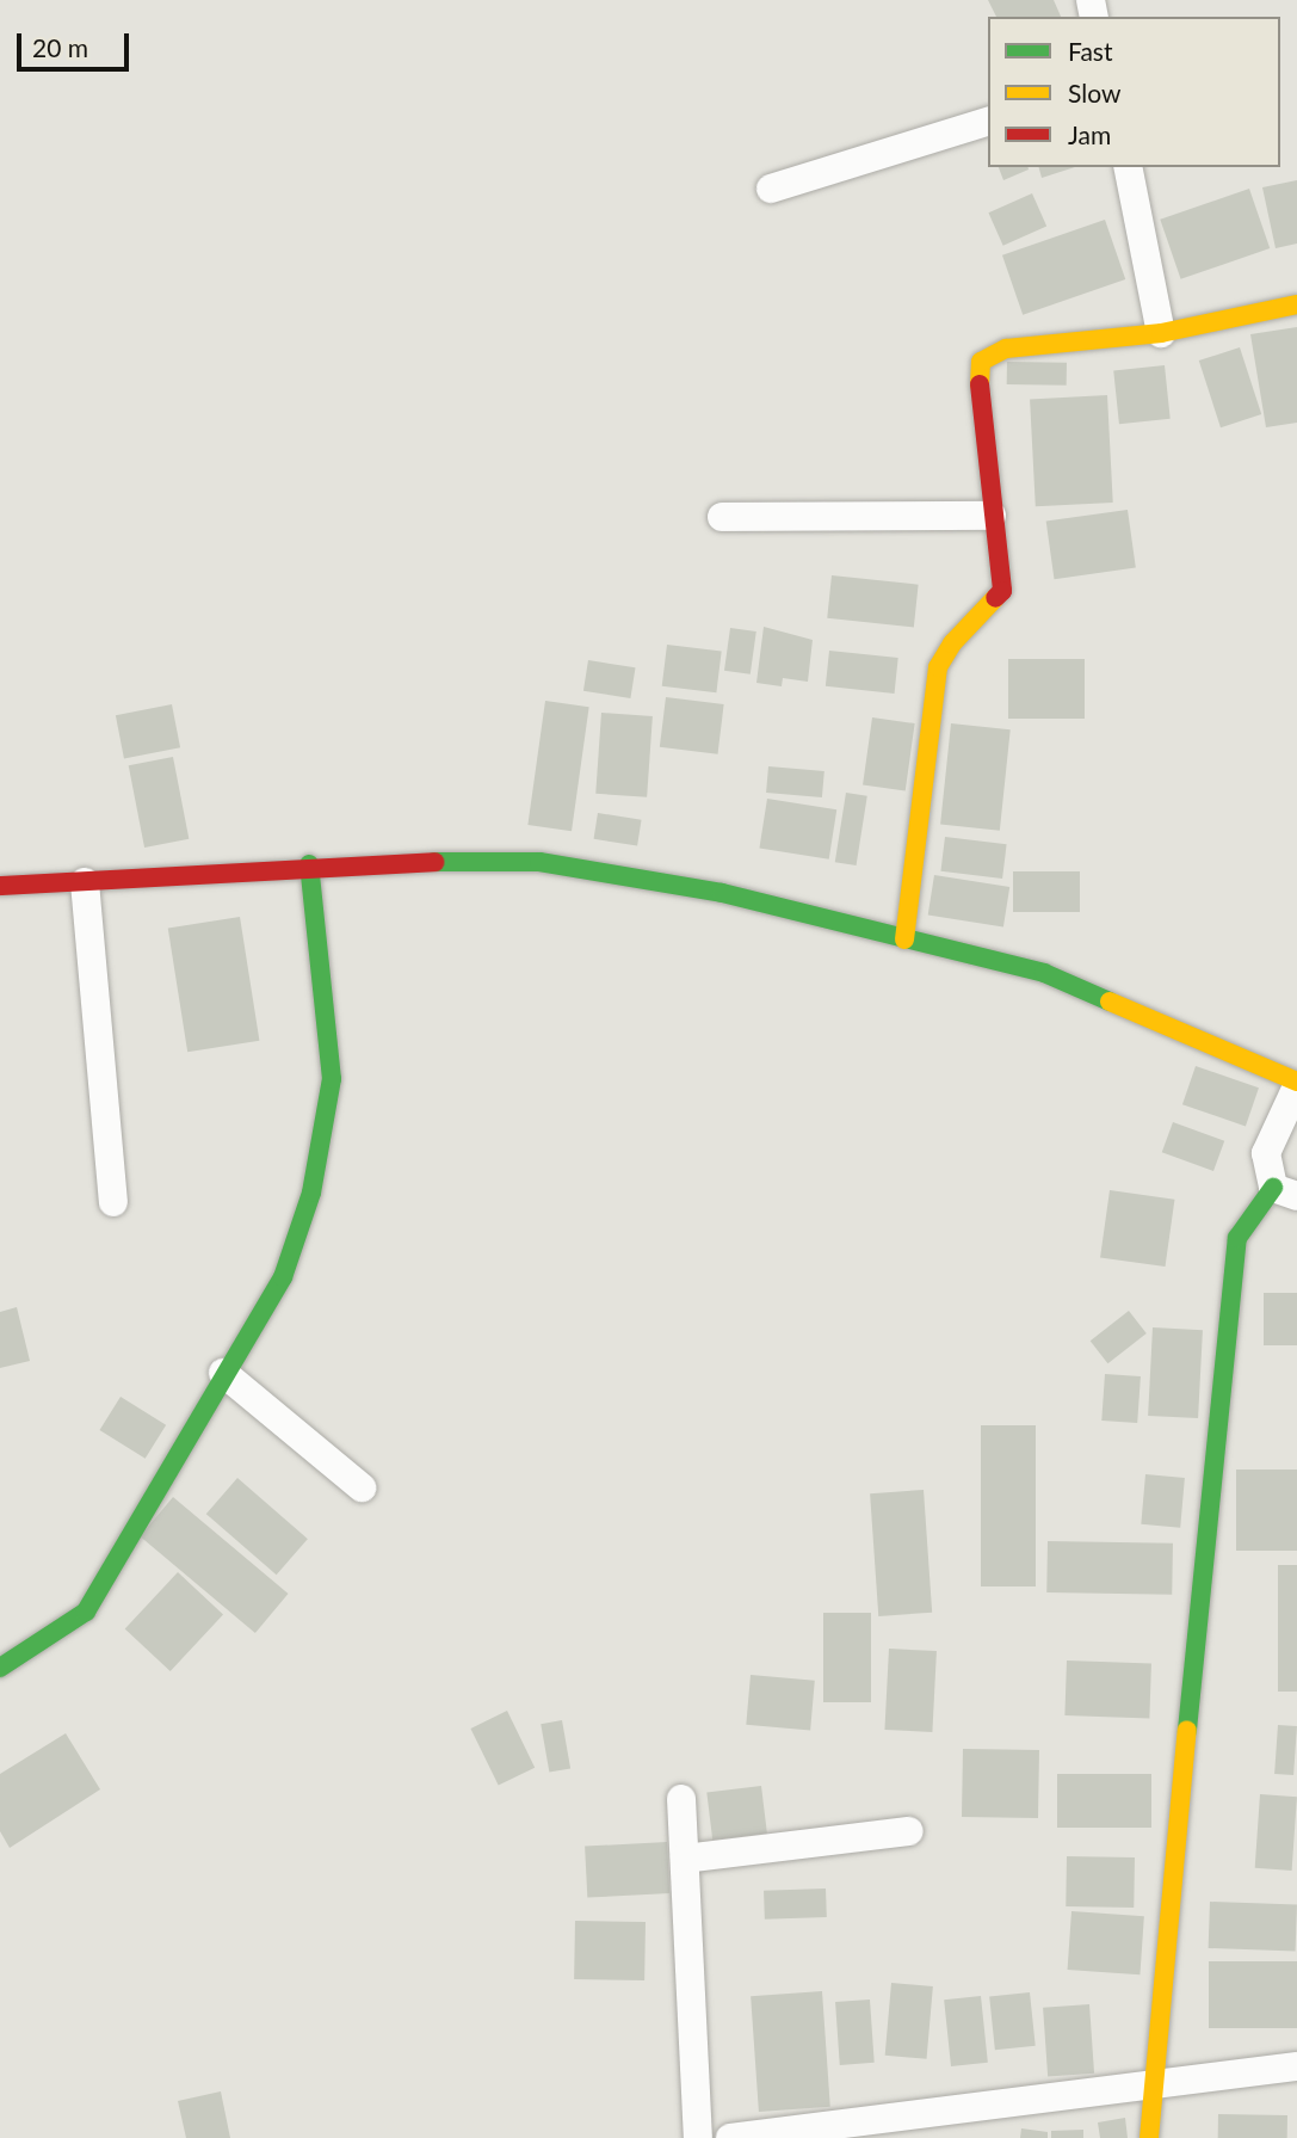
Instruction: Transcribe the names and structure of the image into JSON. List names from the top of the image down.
{
  "legend": ["Fast", "Slow", "Jam"],
  "scale_bar": "20 m"
}
